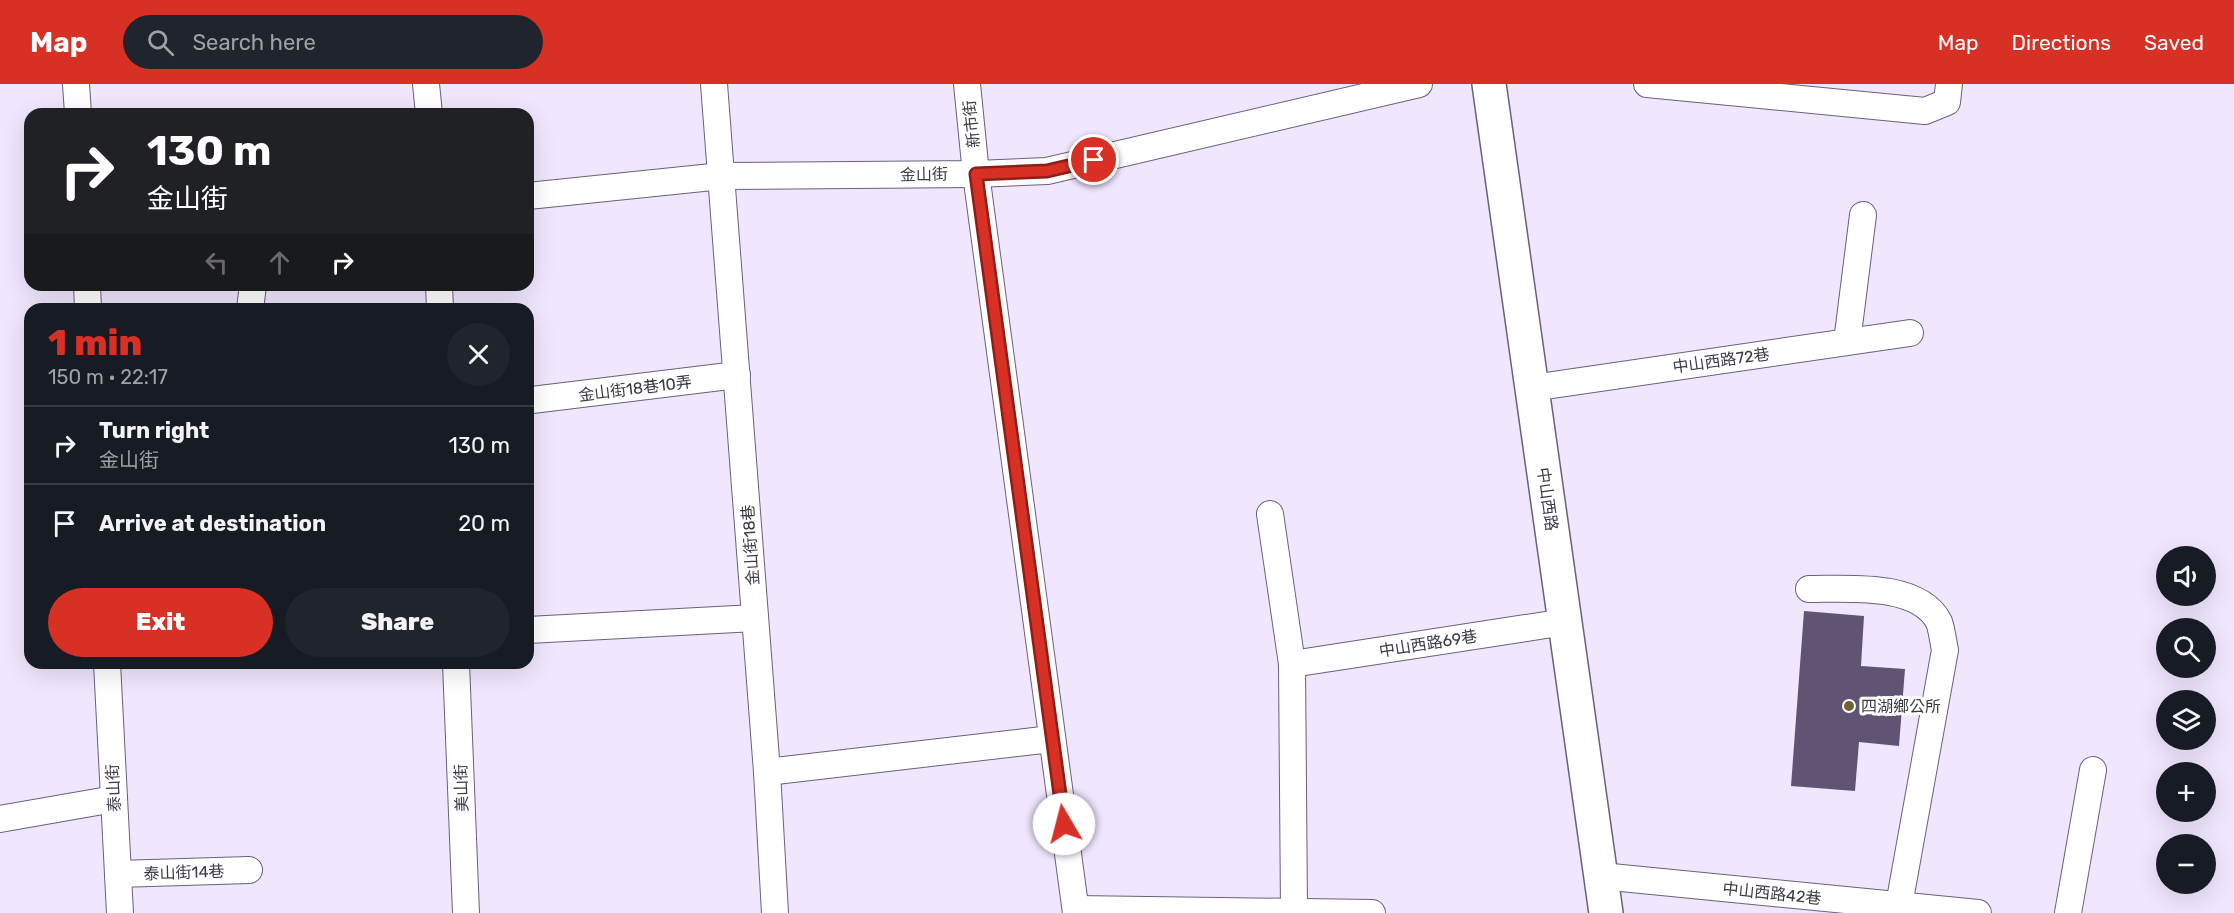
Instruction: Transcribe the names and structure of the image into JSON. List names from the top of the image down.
{
  "streets": {
    "main road": ["中山西路"],
    "street": [
      "新市街",
      "金山街",
      "中山西路72巷",
      "金山街18巷10弄",
      "金山街18巷",
      "中山西路69巷",
      "泰山街",
      "美山街",
      "泰山街14巷",
      "中山西路42巷"
    ]
  },
  "crossings": [
    ["新市街", "金山街"],
    ["金山街", "金山街18巷"],
    ["中山西路72巷", "中山西路"],
    ["金山街18巷10弄", "金山街18巷"],
    ["中山西路", "中山西路69巷"],
    ["中山西路", "中山西路42巷"],
    ["泰山街", "泰山街14巷"]
  ],
  "places": ["四湖鄉公所"],
  "page": {
    "header": "Map",
    "search": "Search here",
    "nav": ["Map", "Directions", "Saved"],
    "turn": ["130 m", "金山街"],
    "heading": ["1 min", "150 m · 22:17"],
    "list": [
      {
        "name": "Turn right",
        "note": "金山街",
        "value": "130 m"
      },
      {
        "name": "Arrive at destination",
        "value": "20 m"
      }
    ],
    "map_buttons": ["+", "−"],
    "buttons": ["Exit", "Share"]
  }
}
